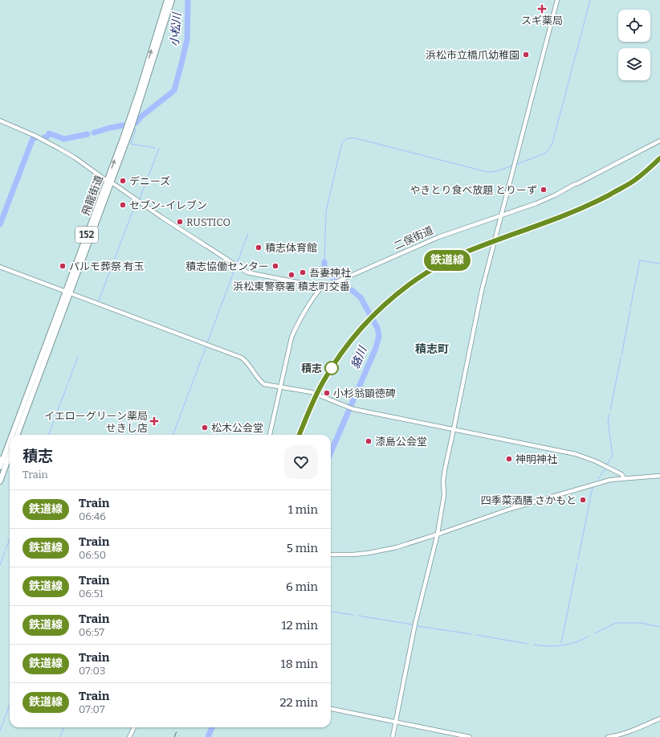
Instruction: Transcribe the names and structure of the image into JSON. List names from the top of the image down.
{
  "streets": {
    "highway": ["飛龍街道", "152"],
    "street": ["二俣街道"]
  },
  "districts": ["積志町"],
  "water": ["小松川", "貉川"],
  "places": {
    "health": ["スギ薬局", "イエローグリーン薬局 せきし店"],
    "other": [
      "浜松市立橋爪幼稚園",
      "デニーズ",
      "やきとり食べ放題 とりーず",
      "セブン-イレブン",
      "RUSTICO",
      "積志体育館",
      "パルモ葬祭 有玉",
      "積志協働センター",
      "吾妻神社",
      "浜松東警察署 積志町交番",
      "積志",
      "小杉翁顕徳碑",
      "松木公会堂",
      "漆島公会堂",
      "神明神社",
      "四季菜酒膳 さかもと"
    ]
  },
  "page": {
    "on_map": "鉄道線",
    "heading": ["積志", "Train"],
    "list": [
      {
        "mark": "鉄道線",
        "name": "Train",
        "note": "06:46",
        "value": "1 min"
      },
      {
        "mark": "鉄道線",
        "name": "Train",
        "note": "06:50",
        "value": "5 min"
      },
      {
        "mark": "鉄道線",
        "name": "Train",
        "note": "06:51",
        "value": "6 min"
      },
      {
        "mark": "鉄道線",
        "name": "Train",
        "note": "06:57",
        "value": "12 min"
      },
      {
        "mark": "鉄道線",
        "name": "Train",
        "note": "07:03",
        "value": "18 min"
      },
      {
        "mark": "鉄道線",
        "name": "Train",
        "note": "07:07",
        "value": "22 min"
      }
    ]
  }
}
